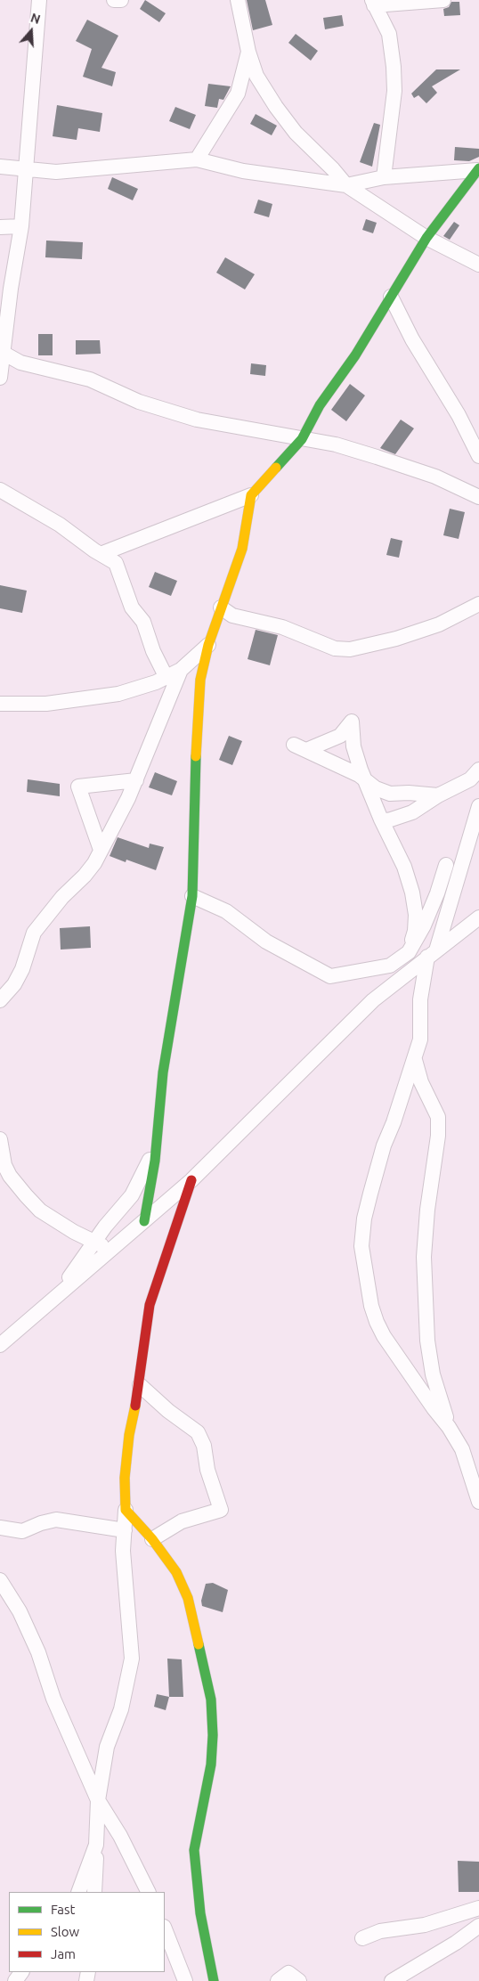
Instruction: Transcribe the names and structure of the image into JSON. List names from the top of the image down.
{
  "legend": ["Fast", "Slow", "Jam"],
  "north": "top"
}
